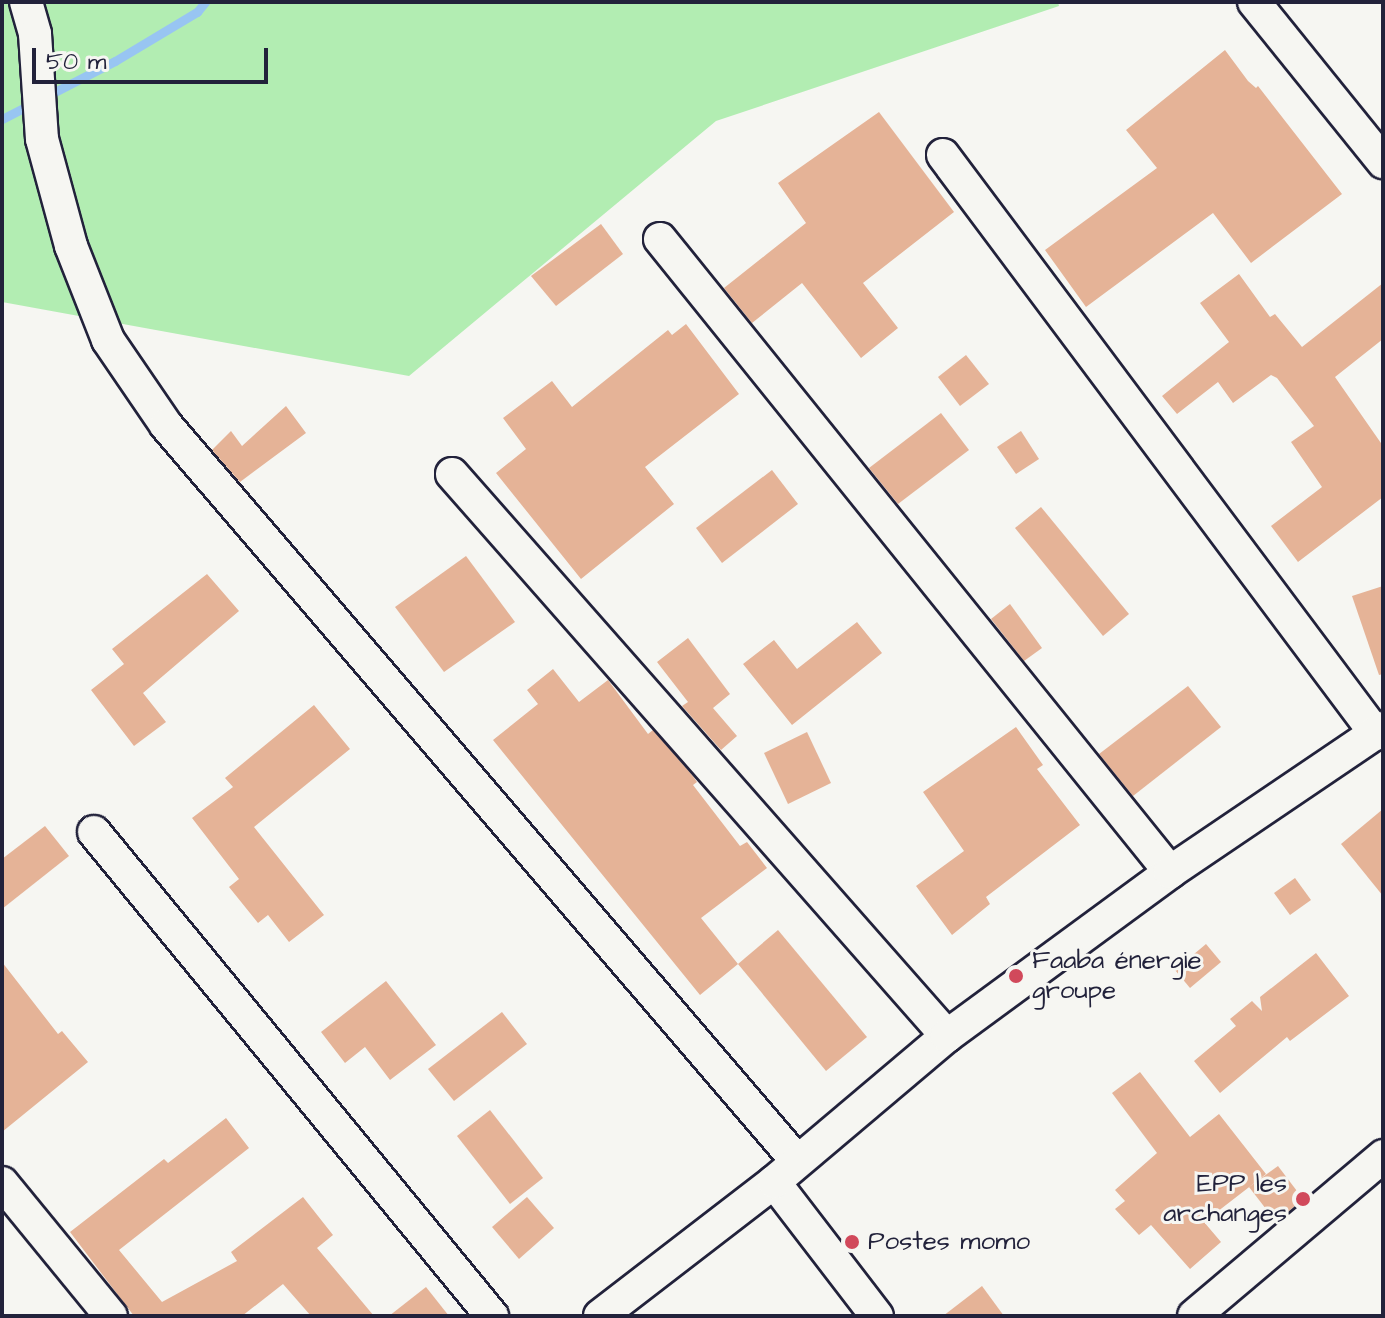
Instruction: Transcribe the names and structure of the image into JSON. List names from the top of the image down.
{
  "places": ["Faaba énergie groupe", "EPP les archanges", "Postes momo"],
  "scale_bar": "50 m"
}
